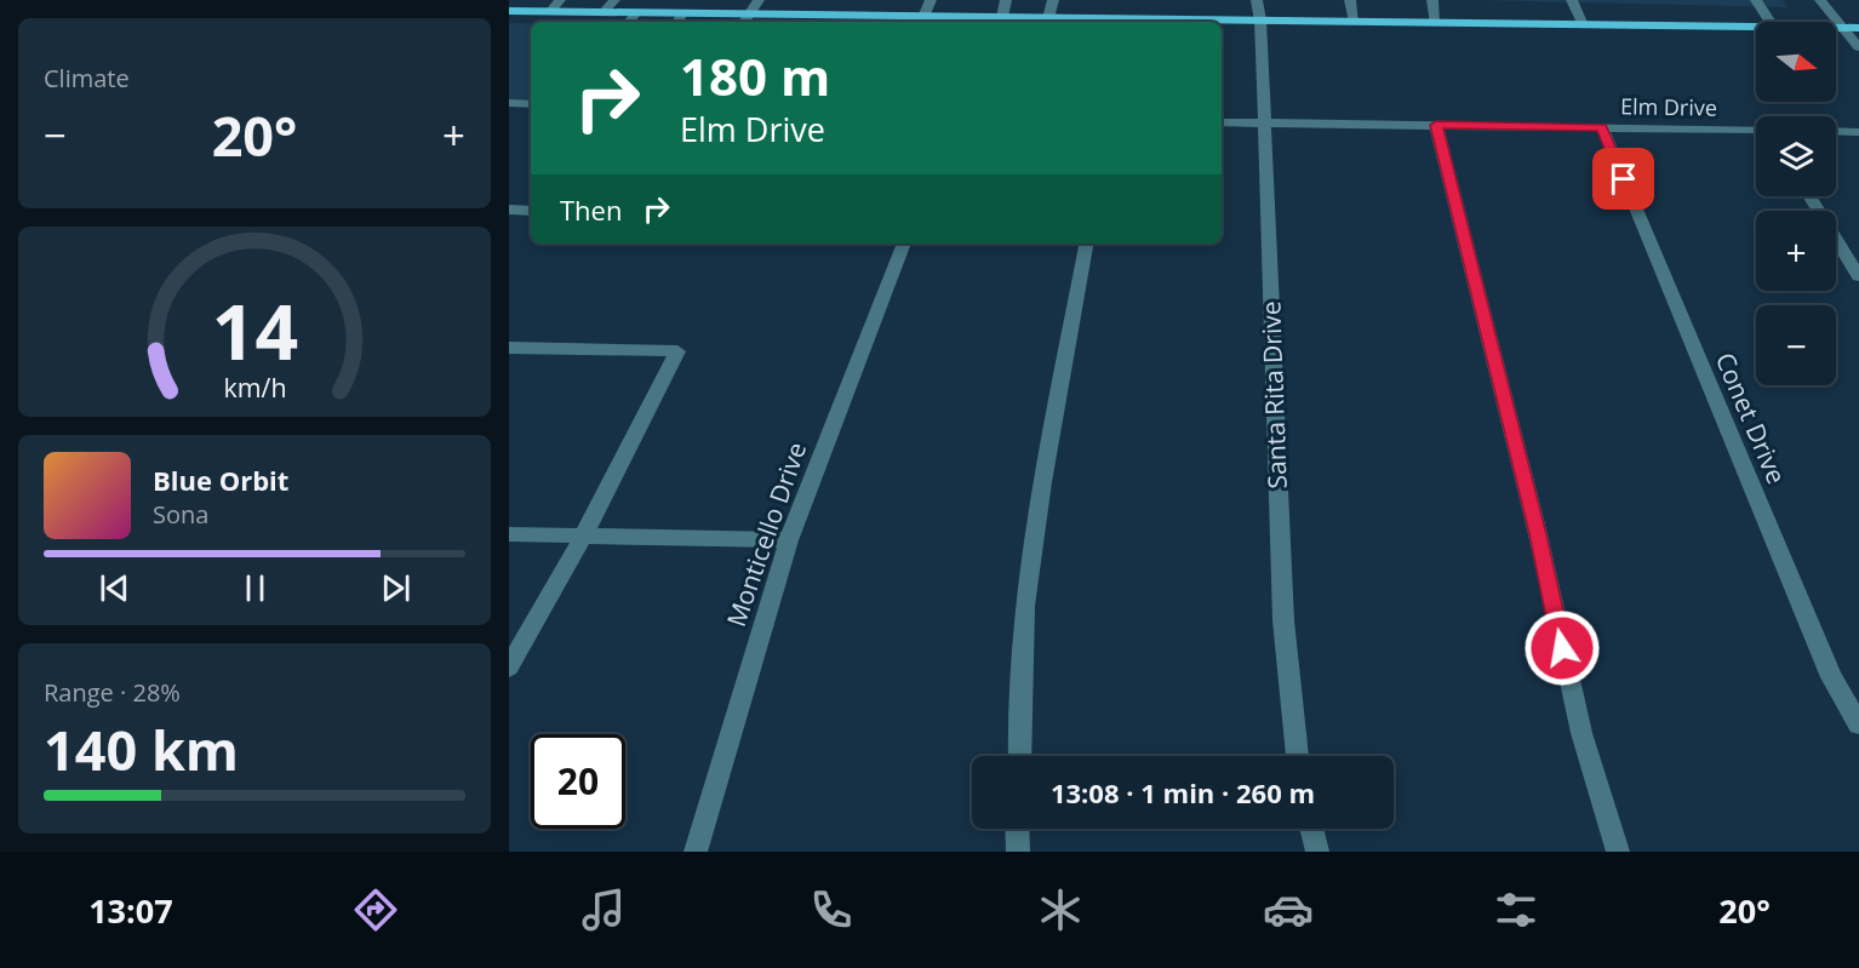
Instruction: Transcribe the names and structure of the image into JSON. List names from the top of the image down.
{
  "streets": {
    "street": [
      "Elm Drive",
      "Santa Rita Drive",
      "Conet Drive",
      "Monticello Drive"
    ]
  },
  "crossings": [
    ["Elm Drive", "Santa Rita Drive"],
    ["Elm Drive", "Conet Drive"]
  ],
  "north": "right",
  "page": {
    "tile": [
      "Climate",
      ["Range · 28%", "140 km"]
    ],
    "map_buttons": ["+", "−"],
    "turn": ["180 m", "Elm Drive"],
    "heat": ["−", "20°", "+"],
    "then": "Then",
    "song": ["Blue Orbit", "Sona"],
    "limit": "20",
    "trip": "13:08 · 1 min · 260 m",
    "tabs": ["13:07", "20°"],
    "gauge": ["14", "km/h"]
  }
}
